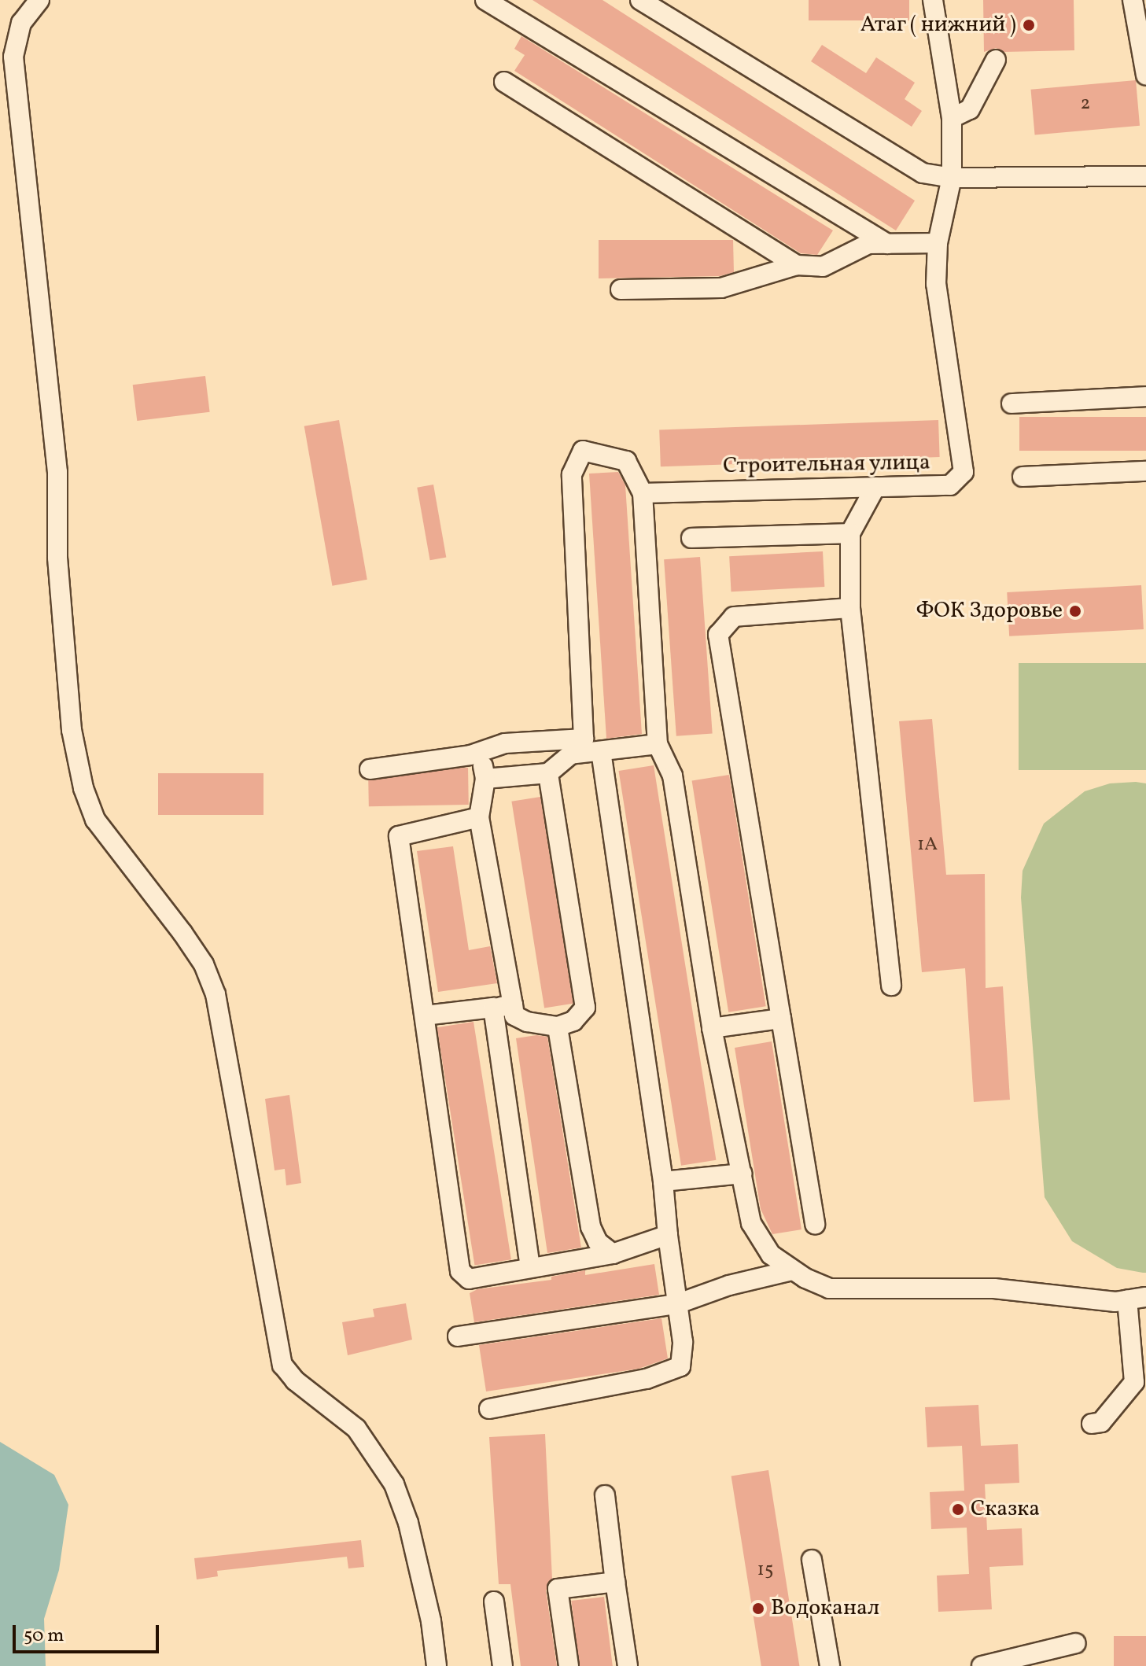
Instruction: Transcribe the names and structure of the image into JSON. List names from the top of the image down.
{
  "streets": {
    "street": ["Строительная улица"]
  },
  "places": [
    "Атаг ( нижний )",
    "ФОК Здоровье",
    "Сказка",
    "Водоканал"
  ],
  "house_numbers": ["2", "1А", "15"],
  "scale_bar": "50 m"
}
